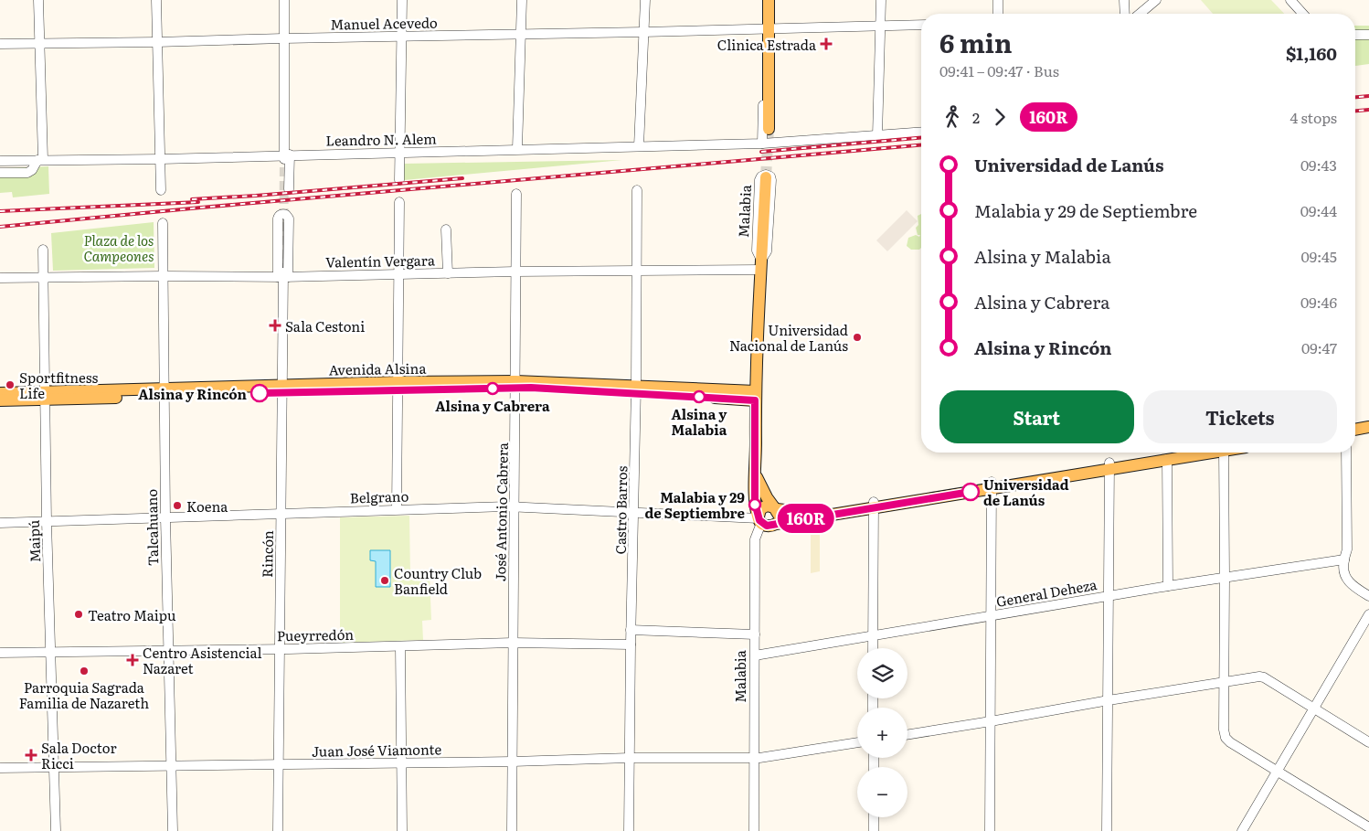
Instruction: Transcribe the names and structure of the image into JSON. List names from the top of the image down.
{
  "streets": {
    "main road": ["Malabia", "Avenida Alsina"],
    "street": [
      "Manuel Acevedo",
      "Leandro N. Alem",
      "Valentín Vergara",
      "Belgrano",
      "Castro Barros",
      "José Antonio Cabrera",
      "Talcahuano",
      "Maipú",
      "Rincón",
      "General Deheza",
      "Pueyrredón",
      "Juan José Viamonte"
    ]
  },
  "crossings": [
    ["Malabia", "Valentín Vergara"],
    ["Malabia", "Avenida Alsina"],
    ["Malabia", "Belgrano"],
    ["Malabia", "General Deheza"],
    ["Malabia", "Juan José Viamonte"],
    ["Valentín Vergara", "Castro Barros"],
    ["Valentín Vergara", "José Antonio Cabrera"],
    ["Valentín Vergara", "Talcahuano"],
    ["Valentín Vergara", "Maipú"],
    ["Valentín Vergara", "Rincón"],
    ["Avenida Alsina", "Castro Barros"],
    ["Avenida Alsina", "José Antonio Cabrera"],
    ["Avenida Alsina", "Talcahuano"],
    ["Avenida Alsina", "Maipú"],
    ["Avenida Alsina", "Rincón"],
    ["Belgrano", "Castro Barros"],
    ["Belgrano", "José Antonio Cabrera"],
    ["Belgrano", "Talcahuano"],
    ["Belgrano", "Maipú"],
    ["Belgrano", "Rincón"],
    ["Castro Barros", "Pueyrredón"],
    ["Castro Barros", "Juan José Viamonte"],
    ["José Antonio Cabrera", "Pueyrredón"],
    ["José Antonio Cabrera", "Juan José Viamonte"],
    ["Talcahuano", "Pueyrredón"],
    ["Talcahuano", "Juan José Viamonte"],
    ["Maipú", "Pueyrredón"],
    ["Maipú", "Juan José Viamonte"],
    ["Rincón", "Pueyrredón"],
    ["Rincón", "Juan José Viamonte"]
  ],
  "parks": ["Plaza de los Campeones"],
  "places": {
    "health": [
      "Clinica Estrada",
      "Sala Cestoni",
      "Centro Asistencial Nazaret",
      "Sala Doctor Ricci"
    ],
    "other": [
      "Universidad Nacional de Lanús",
      "Sportfitness Life",
      "Alsina y Cabrera",
      "Alsina y Rincón",
      "Alsina y Malabia",
      "Universidad de Lanús",
      "Malabia y 29 de Septiembre",
      "Koena",
      "Country Club Banfield",
      "Teatro Maipu",
      "Parroquia Sagrada Familia de Nazareth"
    ]
  },
  "lines": ["bus line 160R"],
  "page": {
    "on_map": "160R",
    "heading": ["6 min", "09:41 – 09:47 · Bus", "$1,160"],
    "legs": ["2", "160R", "4 stops"],
    "list": [
      {
        "name": "Universidad de Lanús",
        "value": "09:43"
      },
      {
        "name": "Malabia y 29 de Septiembre",
        "value": "09:44"
      },
      {
        "name": "Alsina y Malabia",
        "value": "09:45"
      },
      {
        "name": "Alsina y Cabrera",
        "value": "09:46"
      },
      {
        "name": "Alsina y Rincón",
        "value": "09:47"
      }
    ],
    "buttons": ["Start", "Tickets"],
    "map_buttons": ["+", "−"]
  }
}
